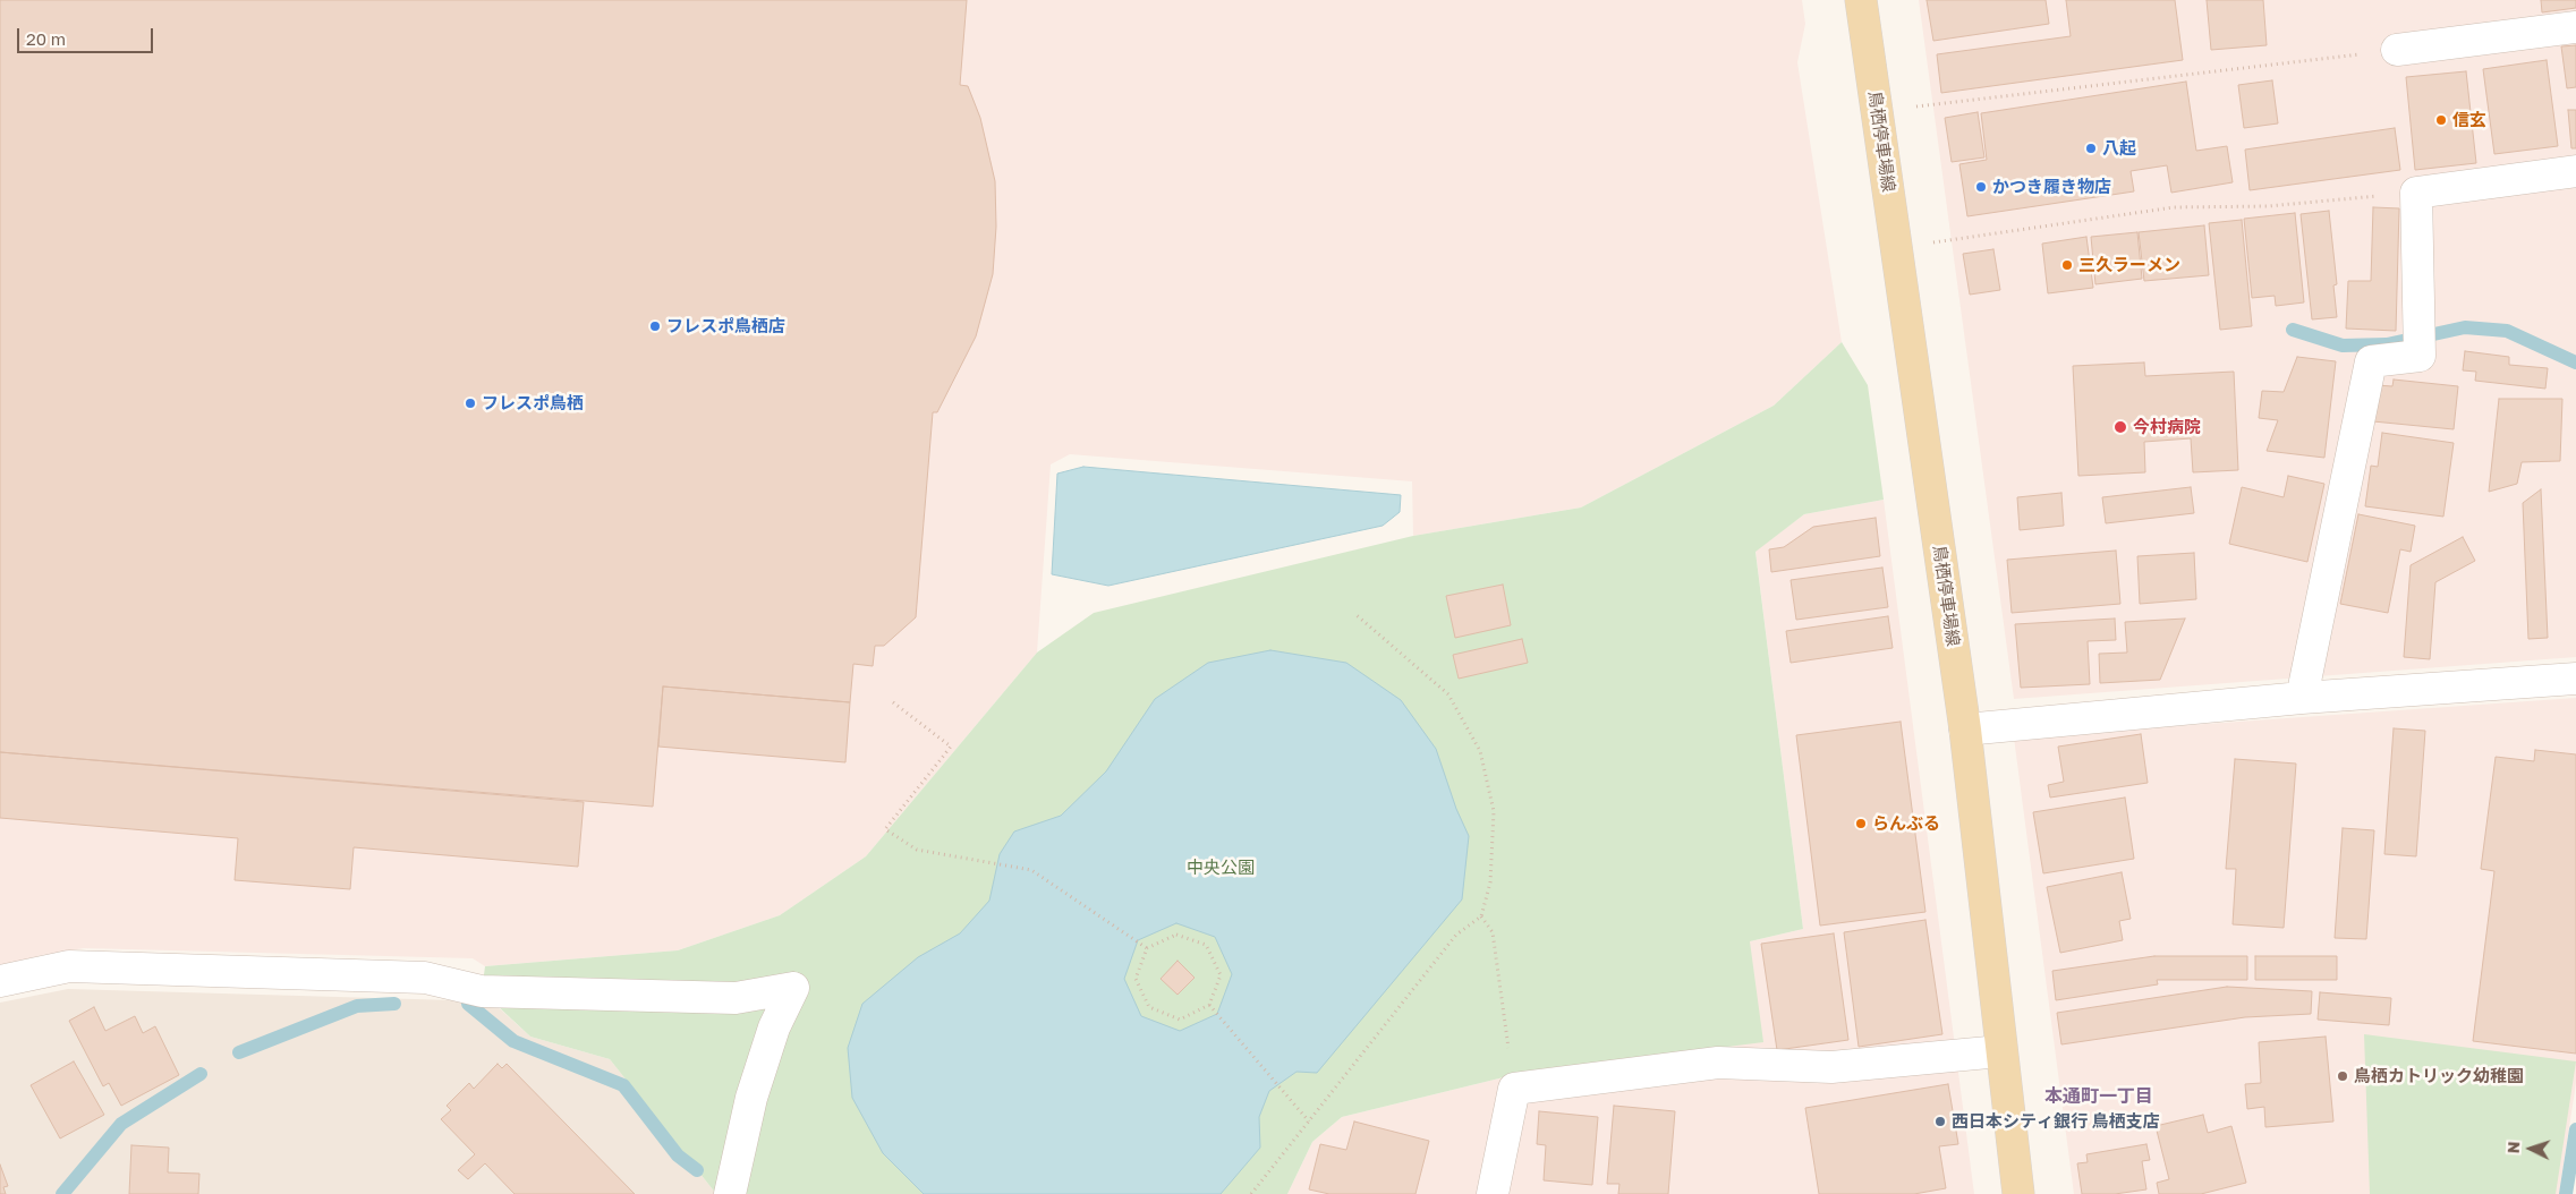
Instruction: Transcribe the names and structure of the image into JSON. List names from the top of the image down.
{
  "streets": {
    "main road": ["鳥栖停車場線"]
  },
  "districts": ["本通町一丁目"],
  "parks": ["中央公園"],
  "places": [
    "信玄",
    "八起",
    "かつき履き物店",
    "三久ラーメン",
    "フレスポ鳥栖店",
    "フレスポ鳥栖",
    "今村病院",
    "らんぶる",
    "鳥栖カトリック幼稚園",
    "西日本シティ銀行 鳥栖支店"
  ],
  "scale_bar": "20 m",
  "north": "left"
}
